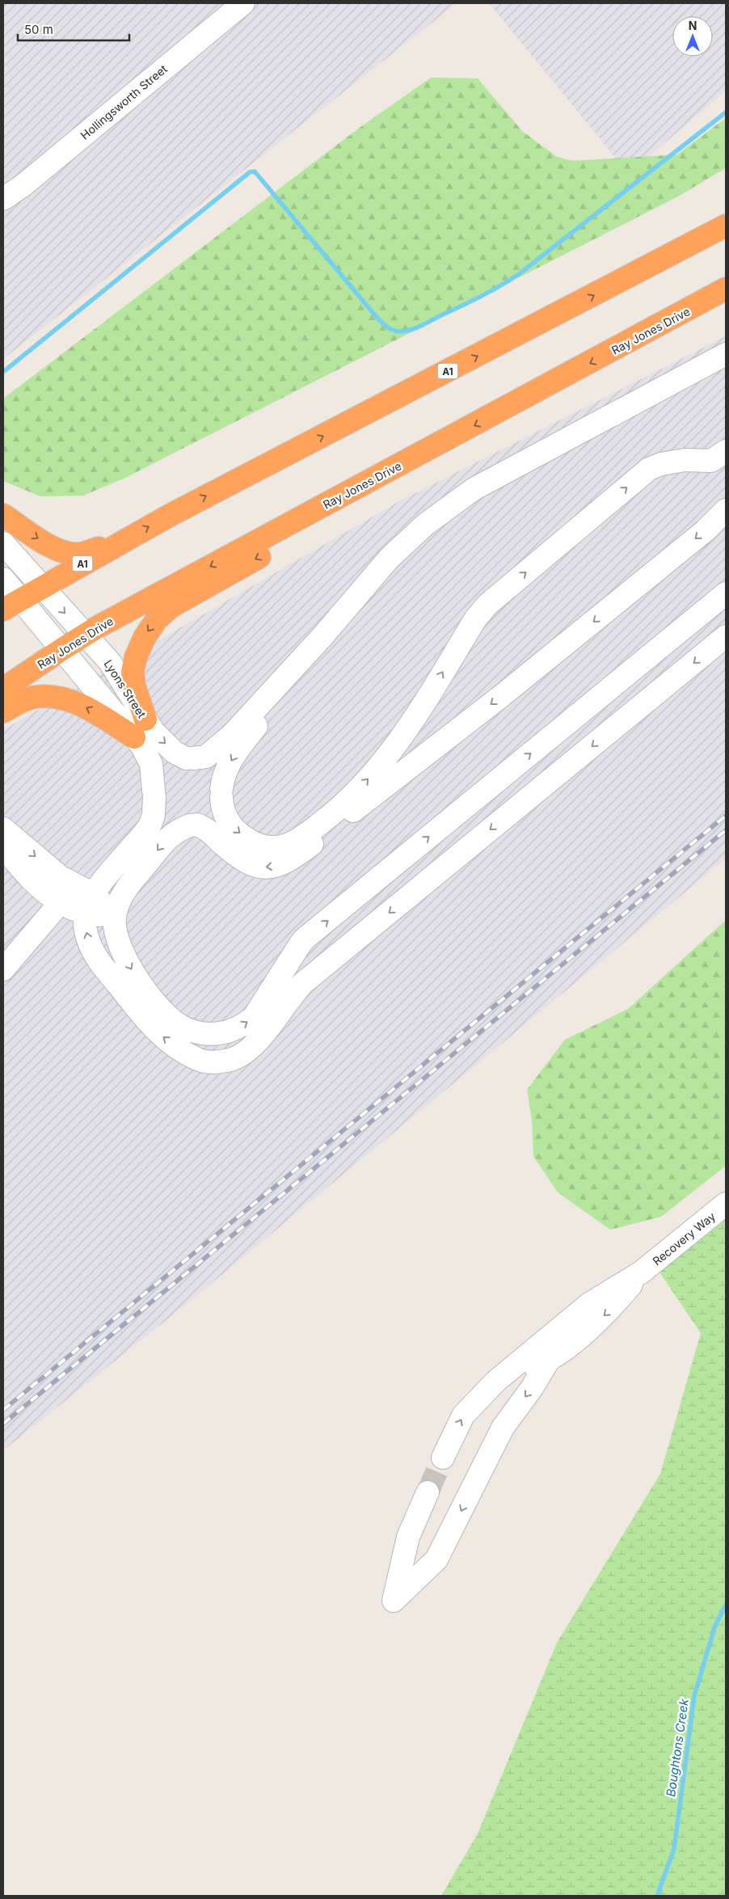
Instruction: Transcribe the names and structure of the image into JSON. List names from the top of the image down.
{
  "streets": {
    "highway": ["Ray Jones Drive", "A1"],
    "street": ["Hollingsworth Street", "Lyons Street", "Recovery Way"]
  },
  "crossings": [
    ["Ray Jones Drive", "Lyons Street"],
    ["A1", "Lyons Street"]
  ],
  "water": ["Boughtons Creek"],
  "scale_bar": "50 m",
  "north": "top"
}
